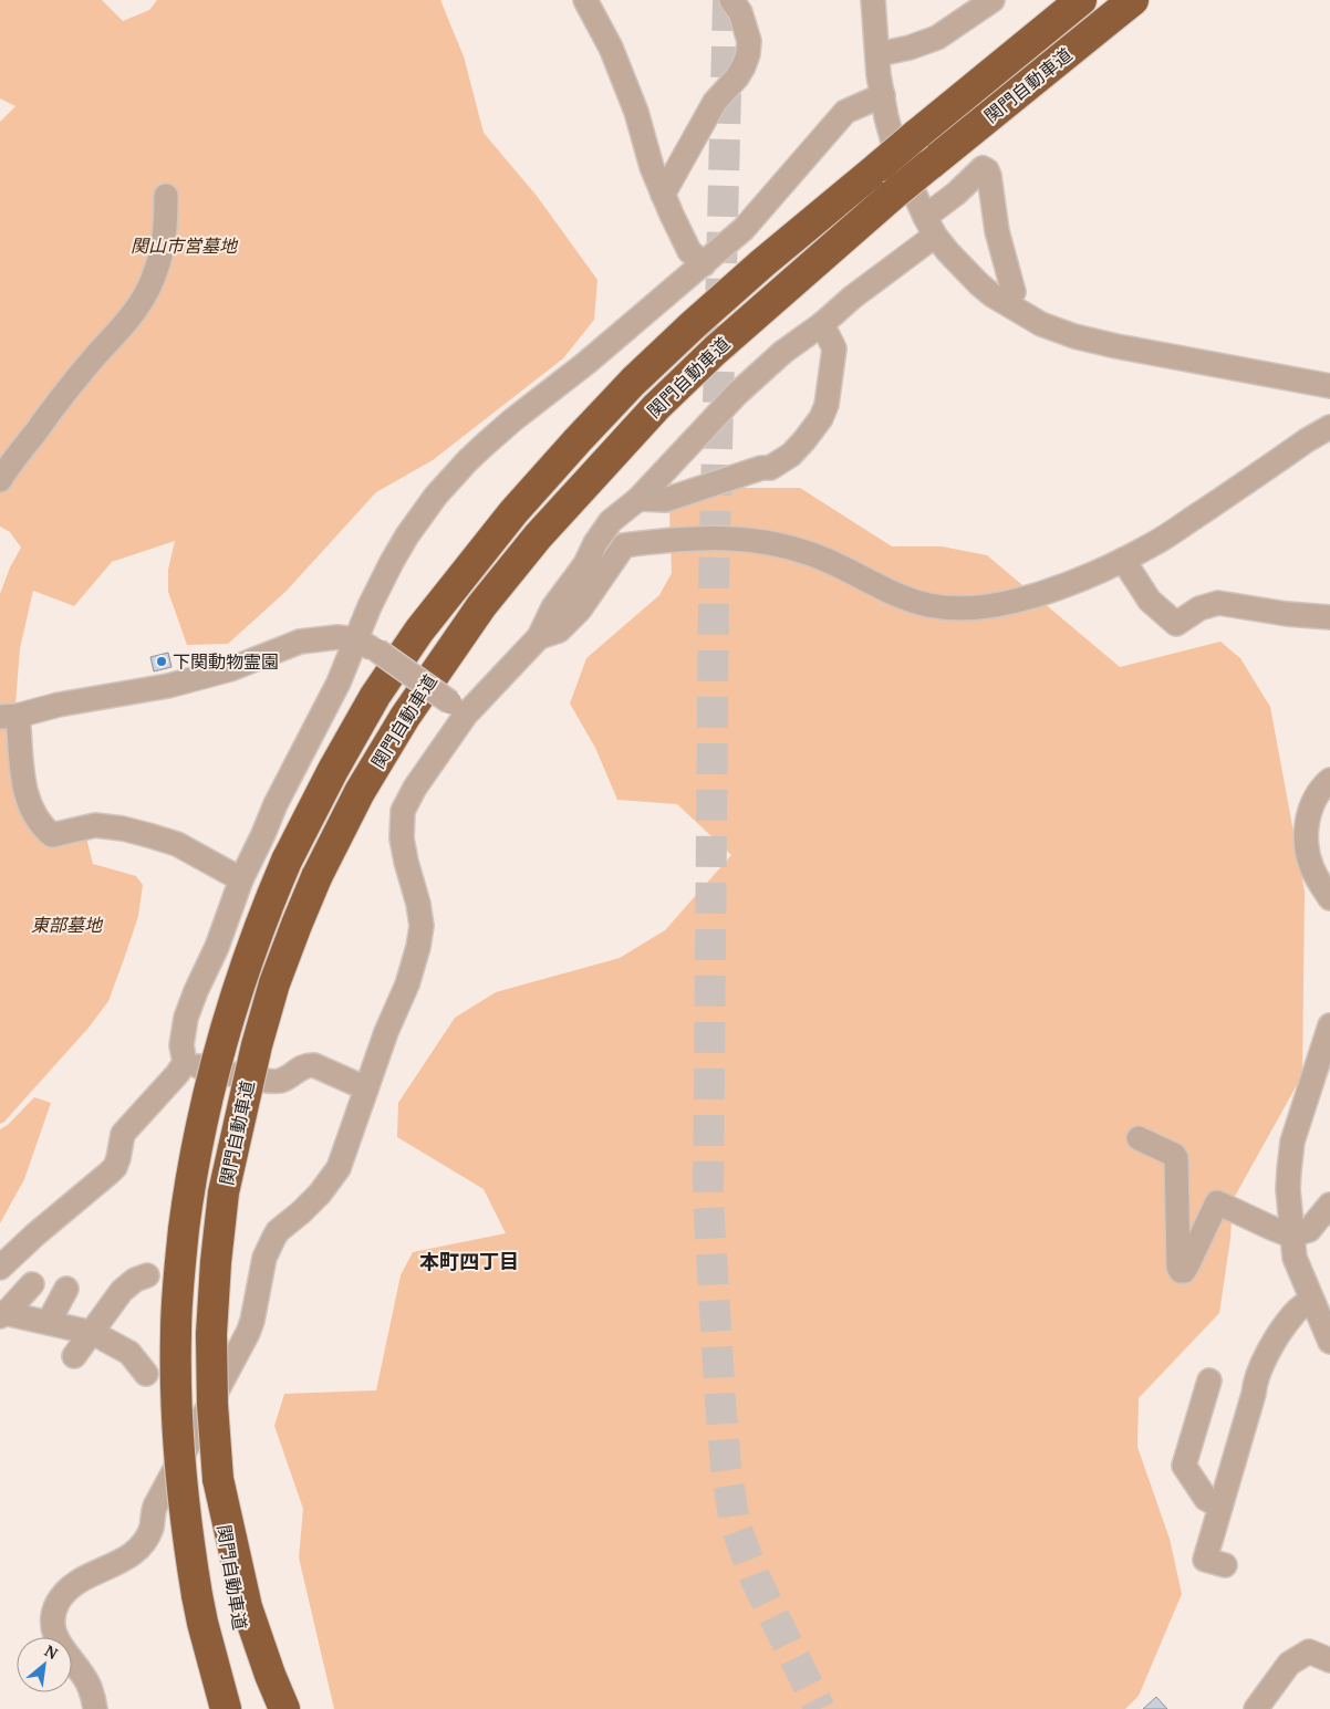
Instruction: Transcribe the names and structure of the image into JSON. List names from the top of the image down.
{
  "streets": {
    "highway": ["関門自動車道"]
  },
  "districts": ["本町四丁目"],
  "parks": ["関山市営墓地", "東部墓地"],
  "places": ["下関動物霊園"],
  "north": "top right"
}
